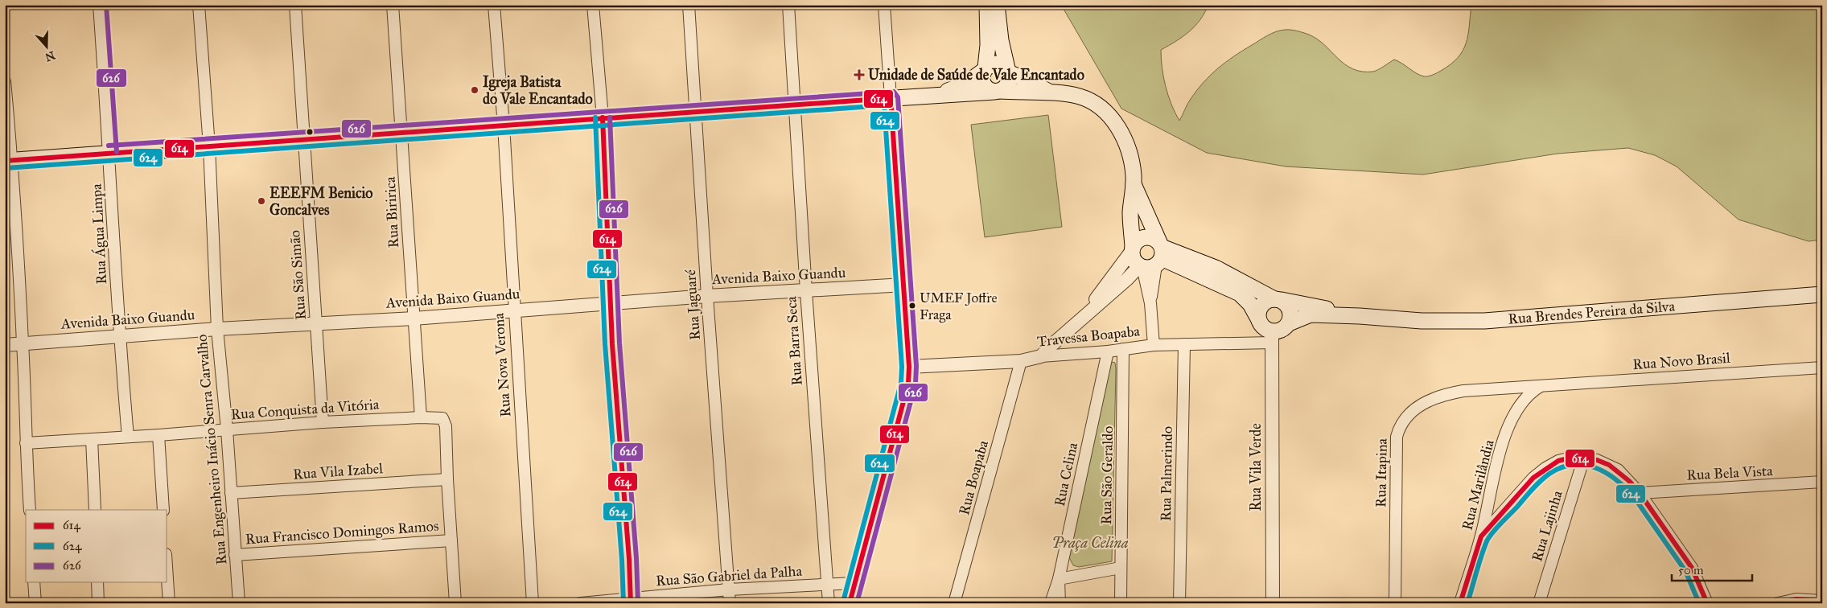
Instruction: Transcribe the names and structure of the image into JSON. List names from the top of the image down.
{
  "streets": {
    "main road": ["Rua Brendes Pereira da Silva"],
    "street": [
      "Rua Biririca",
      "Rua Água Limpa",
      "Rua São Simão",
      "Avenida Baixo Guandu",
      "Rua Jaguaré",
      "Travessa Boapaba",
      "Rua Barra Seca",
      "Rua Novo Brasil",
      "Rua Nova Verona",
      "Rua Conquista da Vitória",
      "Rua Engenheiro Inácio Senra Carvalho",
      "Rua Vila Verde",
      "Rua Vila Izabel",
      "Rua Itapina",
      "Rua Bela Vista",
      "Rua Palmerindo",
      "Rua Celina",
      "Rua São Geraldo",
      "Rua Boapaba",
      "Rua Marilândia",
      "Rua Lajinha",
      "Rua Francisco Domingos Ramos",
      "Rua São Gabriel da Palha"
    ]
  },
  "crossings": [
    ["Rua Biririca", "Avenida Baixo Guandu"],
    ["Rua Biririca", "Rua Conquista da Vitória"],
    ["Rua Água Limpa", "Avenida Baixo Guandu"],
    ["Rua Água Limpa", "Rua Conquista da Vitória"],
    ["Rua São Simão", "Avenida Baixo Guandu"],
    ["Rua São Simão", "Rua Conquista da Vitória"],
    ["Avenida Baixo Guandu", "Rua Jaguaré"],
    ["Avenida Baixo Guandu", "Rua Barra Seca"],
    ["Avenida Baixo Guandu", "Rua Nova Verona"],
    ["Avenida Baixo Guandu", "Rua Engenheiro Inácio Senra Carvalho"],
    ["Rua Jaguaré", "Rua São Gabriel da Palha"],
    ["Rua Brendes Pereira da Silva", "Travessa Boapaba"],
    ["Rua Brendes Pereira da Silva", "Rua Vila Verde"],
    ["Travessa Boapaba", "Rua Vila Verde"],
    ["Travessa Boapaba", "Rua Palmerindo"],
    ["Travessa Boapaba", "Rua Celina"],
    ["Travessa Boapaba", "Rua São Geraldo"],
    ["Travessa Boapaba", "Rua Boapaba"],
    ["Rua Barra Seca", "Rua São Gabriel da Palha"],
    ["Rua Novo Brasil", "Rua Itapina"],
    ["Rua Novo Brasil", "Rua Marilândia"],
    ["Rua Conquista da Vitória", "Rua Engenheiro Inácio Senra Carvalho"],
    ["Rua Conquista da Vitória", "Rua Vila Izabel"],
    ["Rua Engenheiro Inácio Senra Carvalho", "Rua Vila Izabel"],
    ["Rua Engenheiro Inácio Senra Carvalho", "Rua Francisco Domingos Ramos"],
    ["Rua Itapina", "Rua Marilândia"]
  ],
  "parks": ["Praça Celina"],
  "places": {
    "health": ["Unidade de Saúde de Vale Encantado"],
    "other": ["Igreja Batista do Vale Encantado", "EEEFM Benicio Goncalves", "UMEF Joffre Fraga"]
  },
  "lines": ["transit line 626", "transit line 614", "transit line 624"],
  "legend": ["614", "624", "626"],
  "scale_bar": "50 m",
  "north": "bottom"
}
